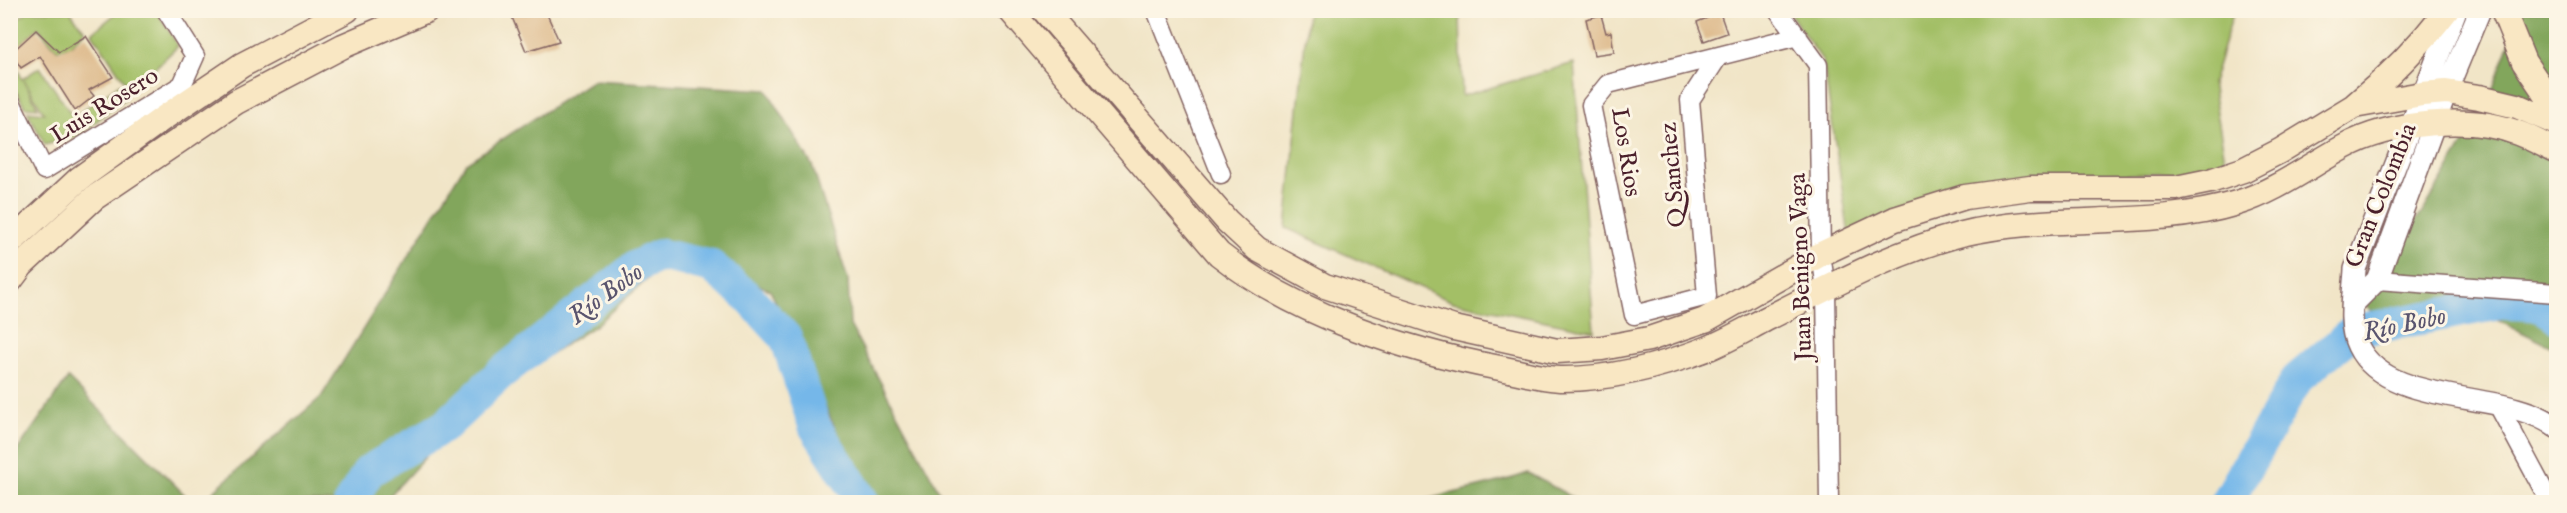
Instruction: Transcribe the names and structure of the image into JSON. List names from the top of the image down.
{
  "streets": {
    "street": [
      "Luis Rosero",
      "Los Rios",
      "Q Sanchez",
      "Gran Colombia",
      "Juan Benigno Vaga"
    ]
  },
  "crossings": [
    ["Los Rios", "Q Sanchez"],
    ["Los Rios", "Juan Benigno Vaga"]
  ],
  "water": ["Río Bobo"]
}
